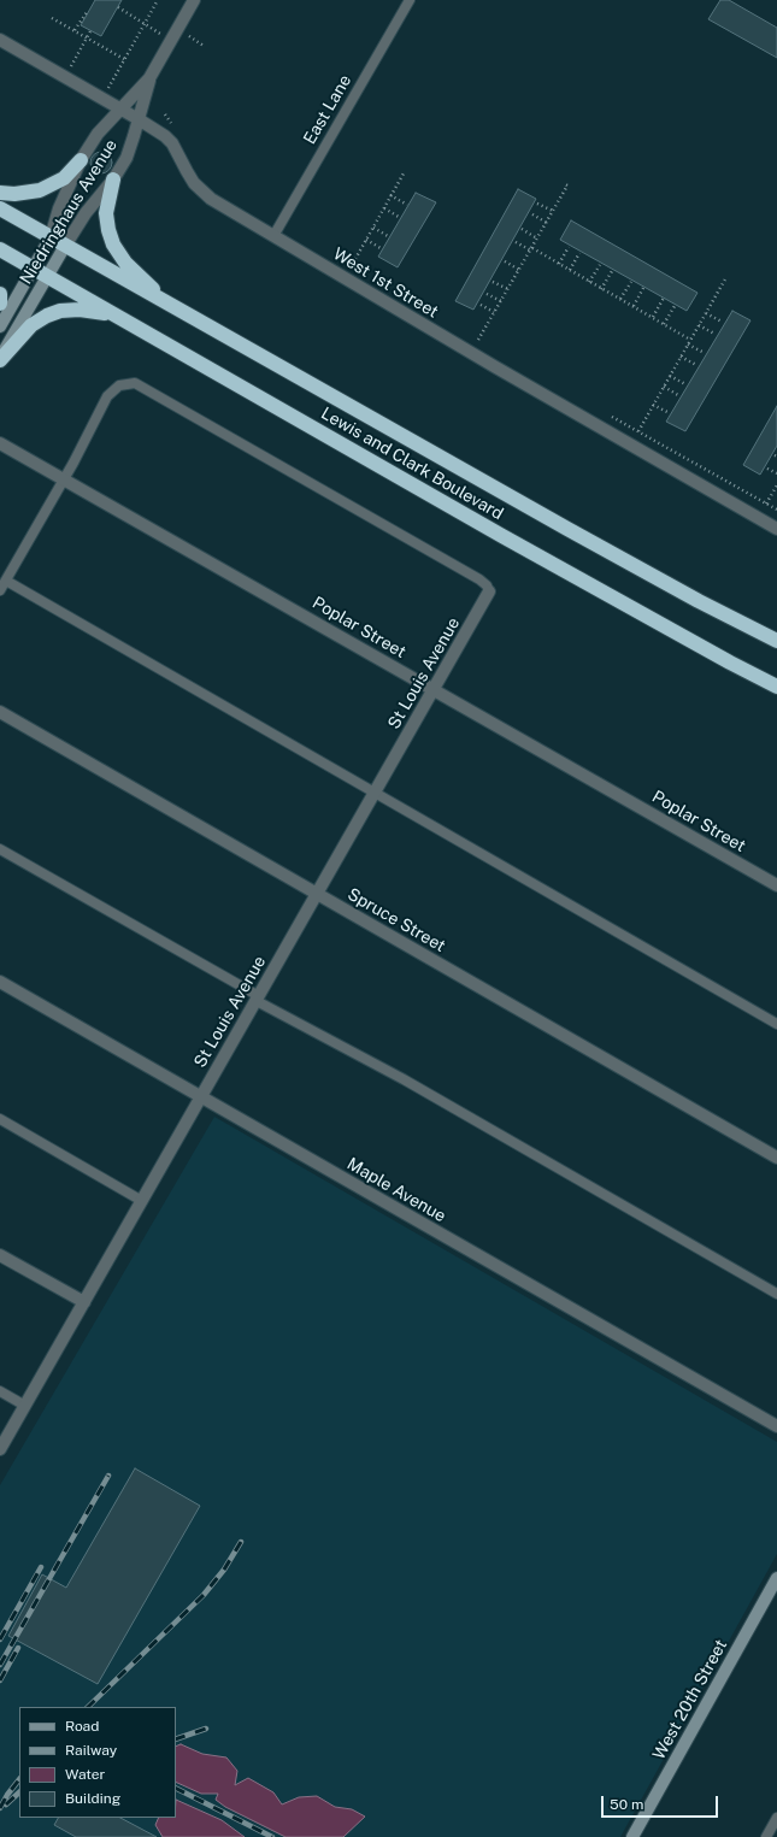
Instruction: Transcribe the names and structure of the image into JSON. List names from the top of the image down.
{
  "streets": {
    "highway": ["Lewis and Clark Boulevard"],
    "street": [
      "Niedringhaus Avenue",
      "West 1st Street",
      "Poplar Street",
      "St Louis Avenue",
      "Spruce Street",
      "Maple Avenue",
      "West 20th Street"
    ],
    "lane": ["East Lane"]
  },
  "crossings": [
    ["East Lane", "West 1st Street"],
    ["Niedringhaus Avenue", "West 1st Street"],
    ["Niedringhaus Avenue", "Lewis and Clark Boulevard"],
    ["Poplar Street", "St Louis Avenue"],
    ["St Louis Avenue", "Spruce Street"],
    ["St Louis Avenue", "Maple Avenue"]
  ],
  "legend": [
    "Road",
    "Railway",
    "Water",
    "Building"
  ],
  "scale_bar": "50 m"
}
